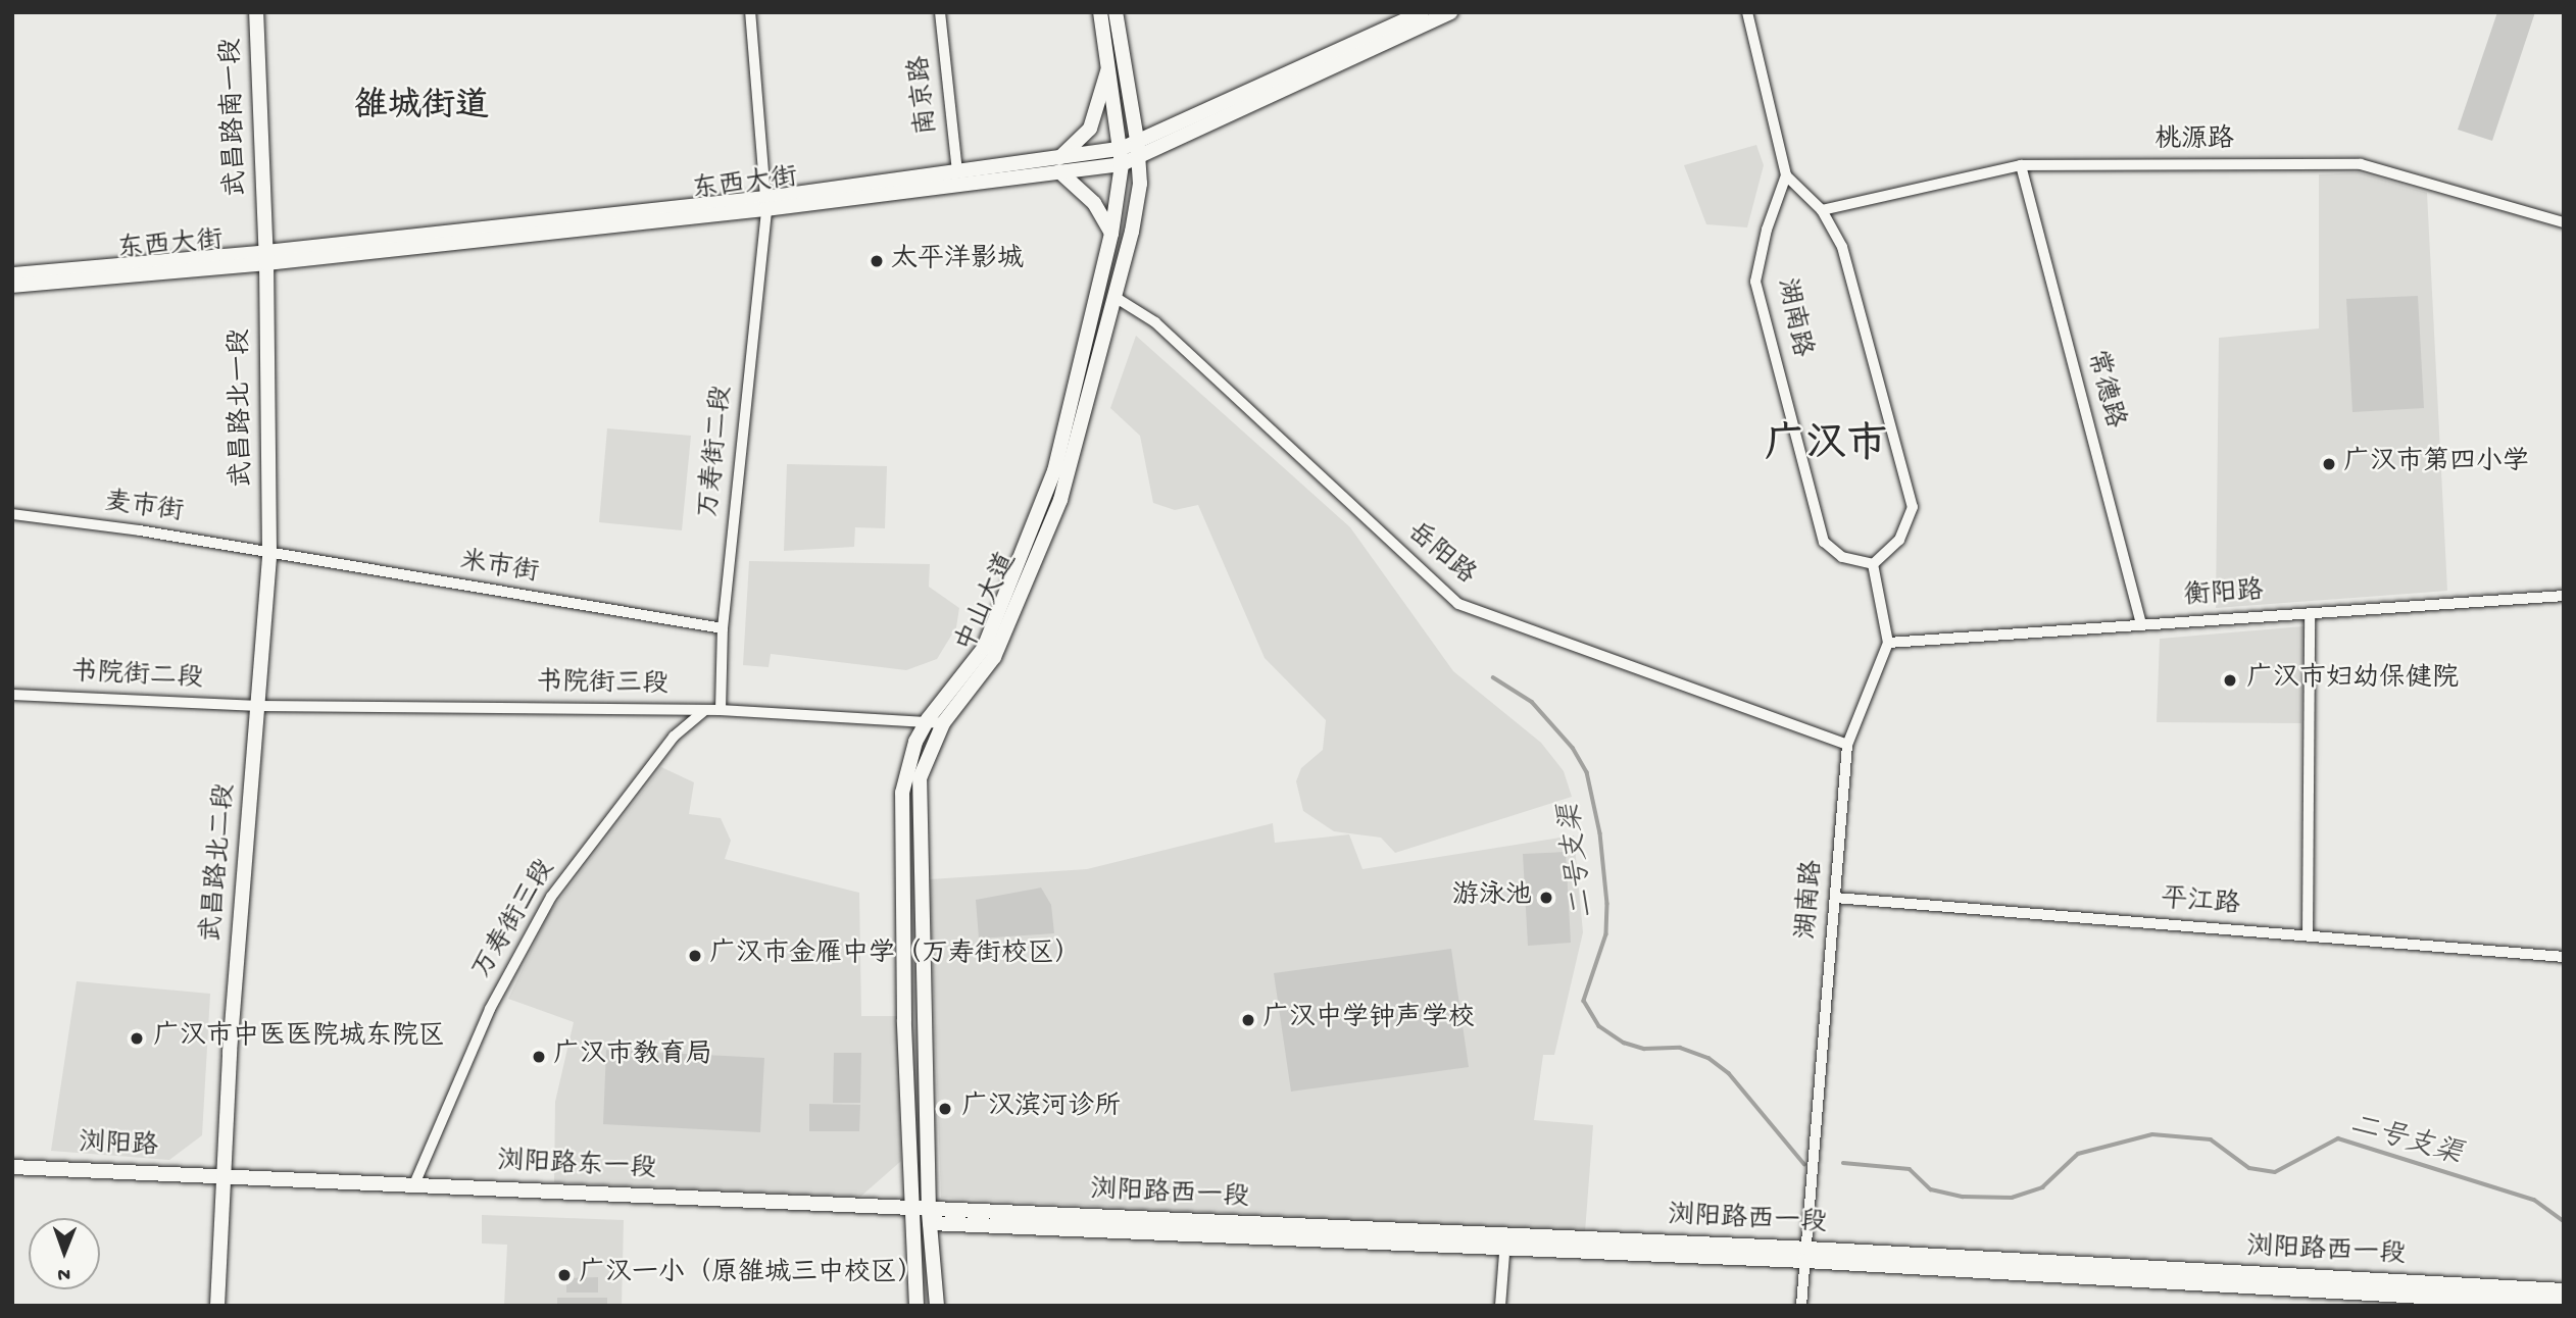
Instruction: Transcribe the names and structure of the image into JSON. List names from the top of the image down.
{
  "streets": {
    "street": [
      "南京路",
      "武昌路南一段",
      "桃源路",
      "东西大街",
      "湖南路",
      "常德路",
      "武昌路北一段",
      "万寿街二段",
      "麦市街",
      "岳阳路",
      "米市街",
      "衡阳路",
      "中山大道",
      "书院街二段",
      "书院街三段",
      "武昌路北二段",
      "平江路",
      "万寿街三段",
      "浏阳路",
      "浏阳路东一段",
      "浏阳路西一段"
    ]
  },
  "crossings": [
    ["南京路", "东西大街"],
    ["武昌路南一段", "东西大街"],
    ["武昌路南一段", "武昌路北一段"],
    ["桃源路", "常德路"],
    ["东西大街", "武昌路北一段"],
    ["东西大街", "万寿街二段"],
    ["东西大街", "中山大道"],
    ["湖南路", "岳阳路"],
    ["湖南路", "衡阳路"],
    ["湖南路", "平江路"],
    ["湖南路", "浏阳路西一段"],
    ["常德路", "衡阳路"],
    ["武昌路北一段", "麦市街"],
    ["武昌路北一段", "米市街"],
    ["武昌路北一段", "武昌路北二段"],
    ["万寿街二段", "米市街"],
    ["万寿街二段", "书院街三段"],
    ["麦市街", "米市街"],
    ["麦市街", "武昌路北二段"],
    ["岳阳路", "中山大道"],
    ["米市街", "武昌路北二段"],
    ["中山大道", "书院街三段"],
    ["中山大道", "浏阳路东一段"],
    ["中山大道", "浏阳路西一段"],
    ["书院街二段", "书院街三段"],
    ["书院街二段", "武昌路北二段"],
    ["书院街三段", "武昌路北二段"],
    ["书院街三段", "万寿街三段"],
    ["武昌路北二段", "浏阳路"],
    ["武昌路北二段", "浏阳路东一段"],
    ["万寿街三段", "浏阳路东一段"],
    ["浏阳路", "浏阳路东一段"],
    ["浏阳路东一段", "浏阳路西一段"]
  ],
  "districts": ["雒城街道", "广汉市"],
  "water": ["二号支渠"],
  "places": [
    "太平洋影城",
    "广汉市第四小学",
    "广汉市妇幼保健院",
    "游泳池",
    "广汉市金雁中学（万寿街校区）",
    "广汉中学钟声学校",
    "广汉市中医医院城东院区",
    "广汉市教育局",
    "广汉滨河诊所",
    "广汉一小（原雒城三中校区）"
  ],
  "north": "bottom"
}
